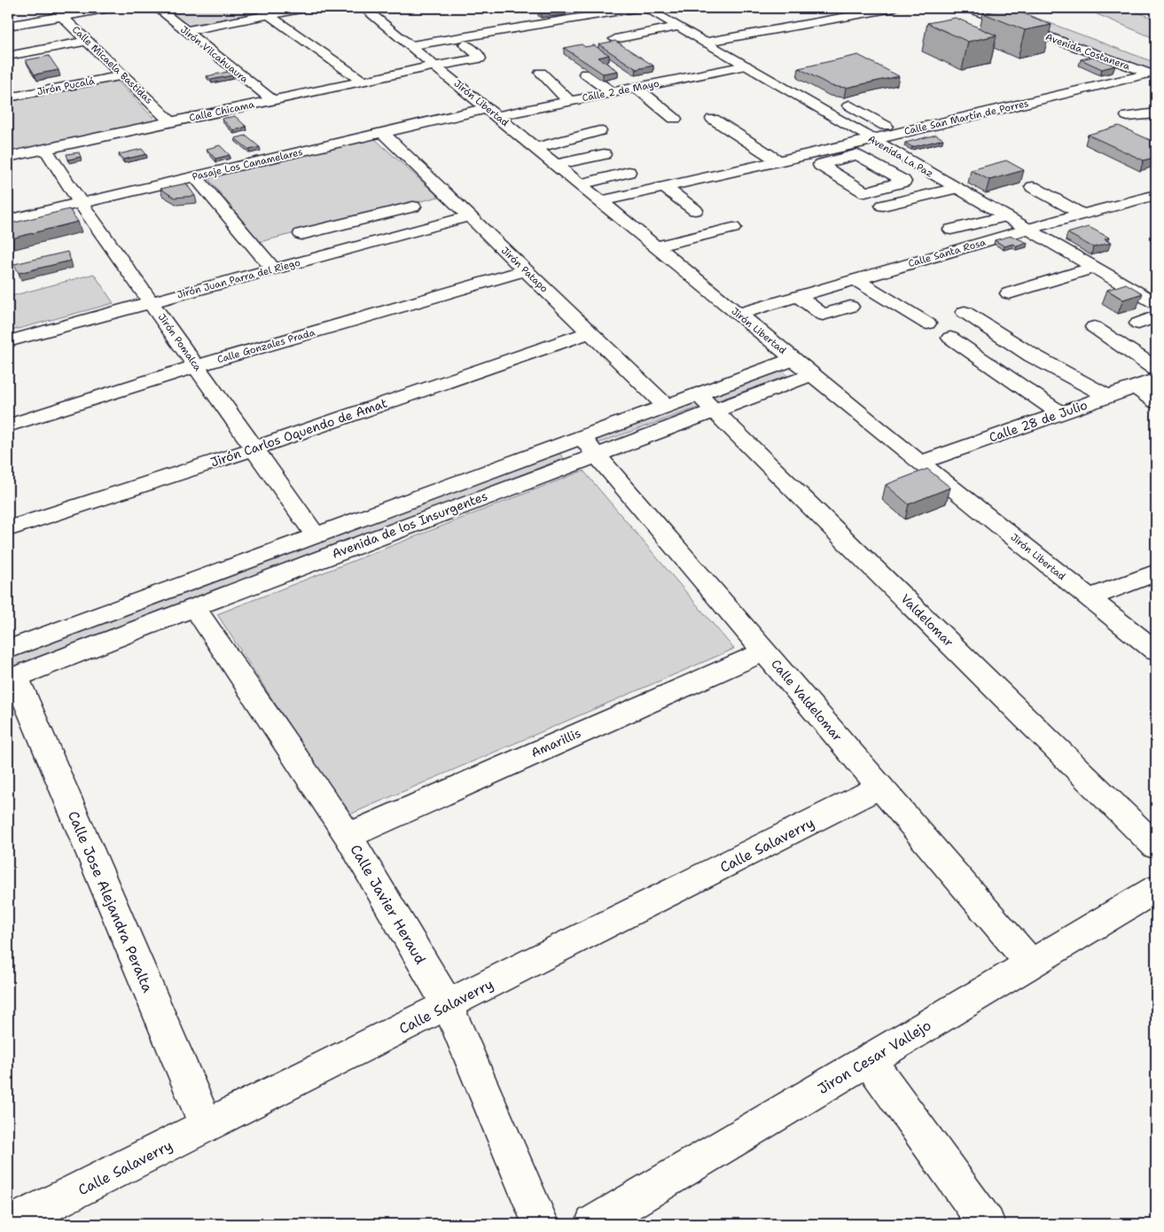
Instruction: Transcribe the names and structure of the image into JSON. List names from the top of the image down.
{
  "streets": {
    "street": [
      "Avenida Costanera",
      "Jirón Vilcahuaura",
      "Calle Micaela Bastidas",
      "Jirón Pucalá",
      "Calle 2 de Mayo",
      "Jirón Libertad",
      "Calle Chicama",
      "Calle San Martín de Porres",
      "Avenida La Paz",
      "Pasaje Los Canamelares",
      "Calle Santa Rosa",
      "Jirón Patapo",
      "Jirón Juan Parra del Riego",
      "Jirón Pomalca",
      "Calle Gonzales Prada",
      "Calle 28 de Julio",
      "Jirón Carlos Oquendo de Amat",
      "Avenida de los Insurgentes",
      "Valdelomar",
      "Calle Valdelomar",
      "Amarillis",
      "Calle Salaverry",
      "Calle Jose Alejandra Peralta",
      "Calle Javier Heraud",
      "Jiron Cesar Vallejo"
    ]
  },
  "crossings": [
    ["Avenida Costanera", "Calle San Martín de Porres"],
    ["Jirón Vilcahuaura", "Calle Chicama"],
    ["Calle Micaela Bastidas", "Jirón Pucalá"],
    ["Calle Micaela Bastidas", "Calle Chicama"],
    ["Calle 2 de Mayo", "Jirón Libertad"],
    ["Calle 2 de Mayo", "Avenida La Paz"],
    ["Calle 2 de Mayo", "Pasaje Los Canamelares"],
    ["Jirón Libertad", "Calle Chicama"],
    ["Jirón Libertad", "Calle San Martín de Porres"],
    ["Jirón Libertad", "Pasaje Los Canamelares"],
    ["Jirón Libertad", "Calle Santa Rosa"],
    ["Jirón Libertad", "Calle 28 de Julio"],
    ["Jirón Libertad", "Avenida de los Insurgentes"],
    ["Calle Chicama", "Jirón Pomalca"],
    ["Calle San Martín de Porres", "Avenida La Paz"],
    ["Avenida La Paz", "Calle Santa Rosa"],
    ["Pasaje Los Canamelares", "Jirón Patapo"],
    ["Pasaje Los Canamelares", "Jirón Pomalca"],
    ["Jirón Patapo", "Jirón Juan Parra del Riego"],
    ["Jirón Patapo", "Calle Gonzales Prada"],
    ["Jirón Patapo", "Jirón Carlos Oquendo de Amat"],
    ["Jirón Patapo", "Avenida de los Insurgentes"],
    ["Jirón Juan Parra del Riego", "Jirón Pomalca"],
    ["Jirón Pomalca", "Calle Gonzales Prada"],
    ["Jirón Pomalca", "Jirón Carlos Oquendo de Amat"],
    ["Jirón Pomalca", "Avenida de los Insurgentes"],
    ["Avenida de los Insurgentes", "Valdelomar"],
    ["Avenida de los Insurgentes", "Calle Valdelomar"],
    ["Avenida de los Insurgentes", "Calle Jose Alejandra Peralta"],
    ["Avenida de los Insurgentes", "Calle Javier Heraud"],
    ["Calle Valdelomar", "Amarillis"],
    ["Calle Valdelomar", "Calle Salaverry"],
    ["Calle Valdelomar", "Jiron Cesar Vallejo"],
    ["Amarillis", "Calle Javier Heraud"],
    ["Calle Salaverry", "Calle Jose Alejandra Peralta"],
    ["Calle Salaverry", "Calle Javier Heraud"]
  ]
}
